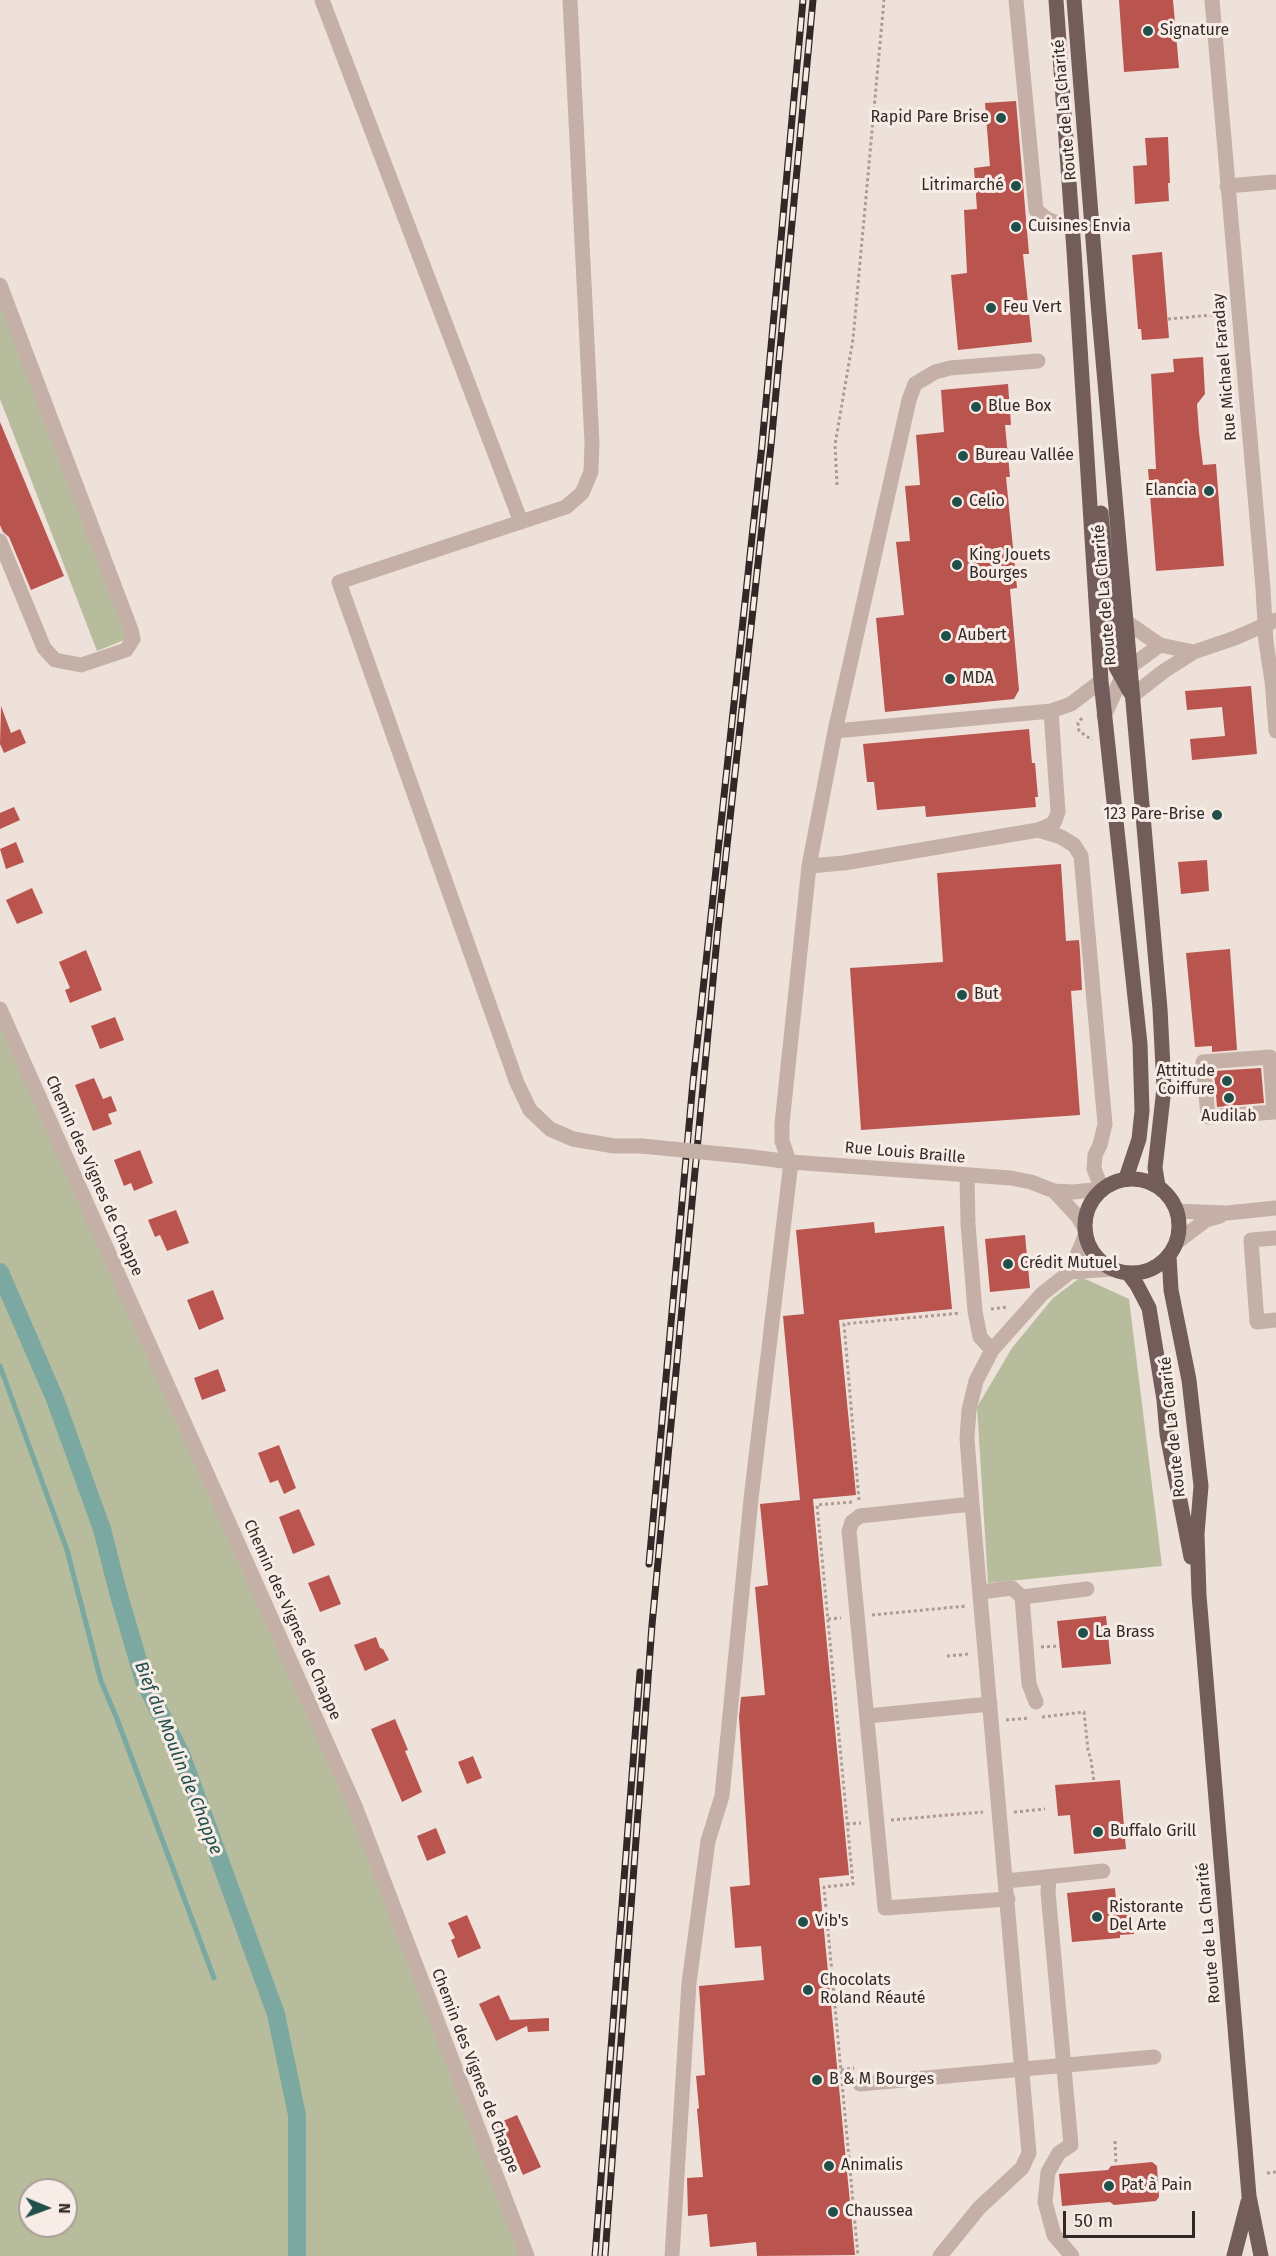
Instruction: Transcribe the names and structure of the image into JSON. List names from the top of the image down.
{
  "streets": {
    "main road": ["Route de La Charité"],
    "street": ["Rue Michael Faraday", "Rue Louis Braille", "Chemin des Vignes de Chappe"]
  },
  "crossings": [
    ["Route de La Charité", "Rue Louis Braille"]
  ],
  "water": ["Bief du Moulin de Chappe"],
  "places": [
    "Signature",
    "Rapid Pare Brise",
    "Litrimarché",
    "Cuisines Envia",
    "Feu Vert",
    "Blue Box",
    "Bureau Vallée",
    "Elancia",
    "Celio",
    "King Jouets Bourges",
    "Aubert",
    "MDA",
    "123 Pare-Brise",
    "But",
    "Attitude Coiffure",
    "Audilab",
    "Crédit Mutuel",
    "La Brass",
    "Buffalo Grill",
    "Ristorante Del Arte",
    "Vib's",
    "Chocolats Roland Réauté",
    "B & M Bourges",
    "Animalis",
    "Pat à Pain",
    "Chaussea"
  ],
  "scale_bar": "50 m",
  "north": "right"
}
